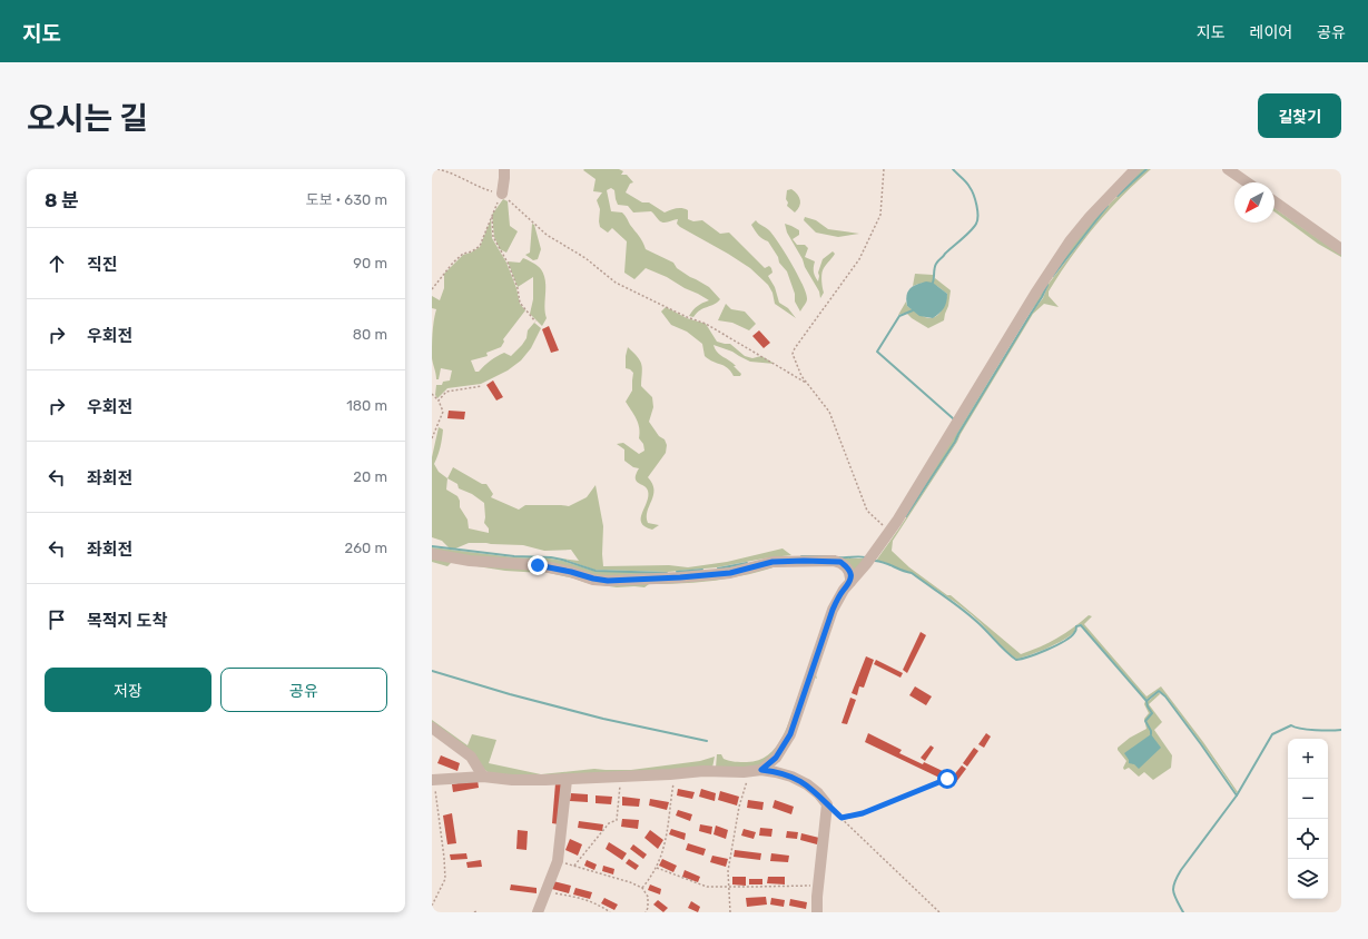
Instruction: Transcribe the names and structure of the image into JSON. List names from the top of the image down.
{
  "north": "bottom left",
  "page": {
    "header": "지도",
    "nav": ["지도", "레이어", "공유"],
    "title": "오시는 길",
    "buttons": [
      "길찾기",
      ["저장", "공유"]
    ],
    "heading": ["8 분", "도보 · 630 m"],
    "list": [
      ["직진", "90 m"],
      ["우회전", "80 m"],
      ["우회전", "180 m"],
      ["좌회전", "20 m"],
      ["좌회전", "260 m"],
      "목적지 도착"
    ],
    "map_buttons": ["+", "−"]
  }
}
